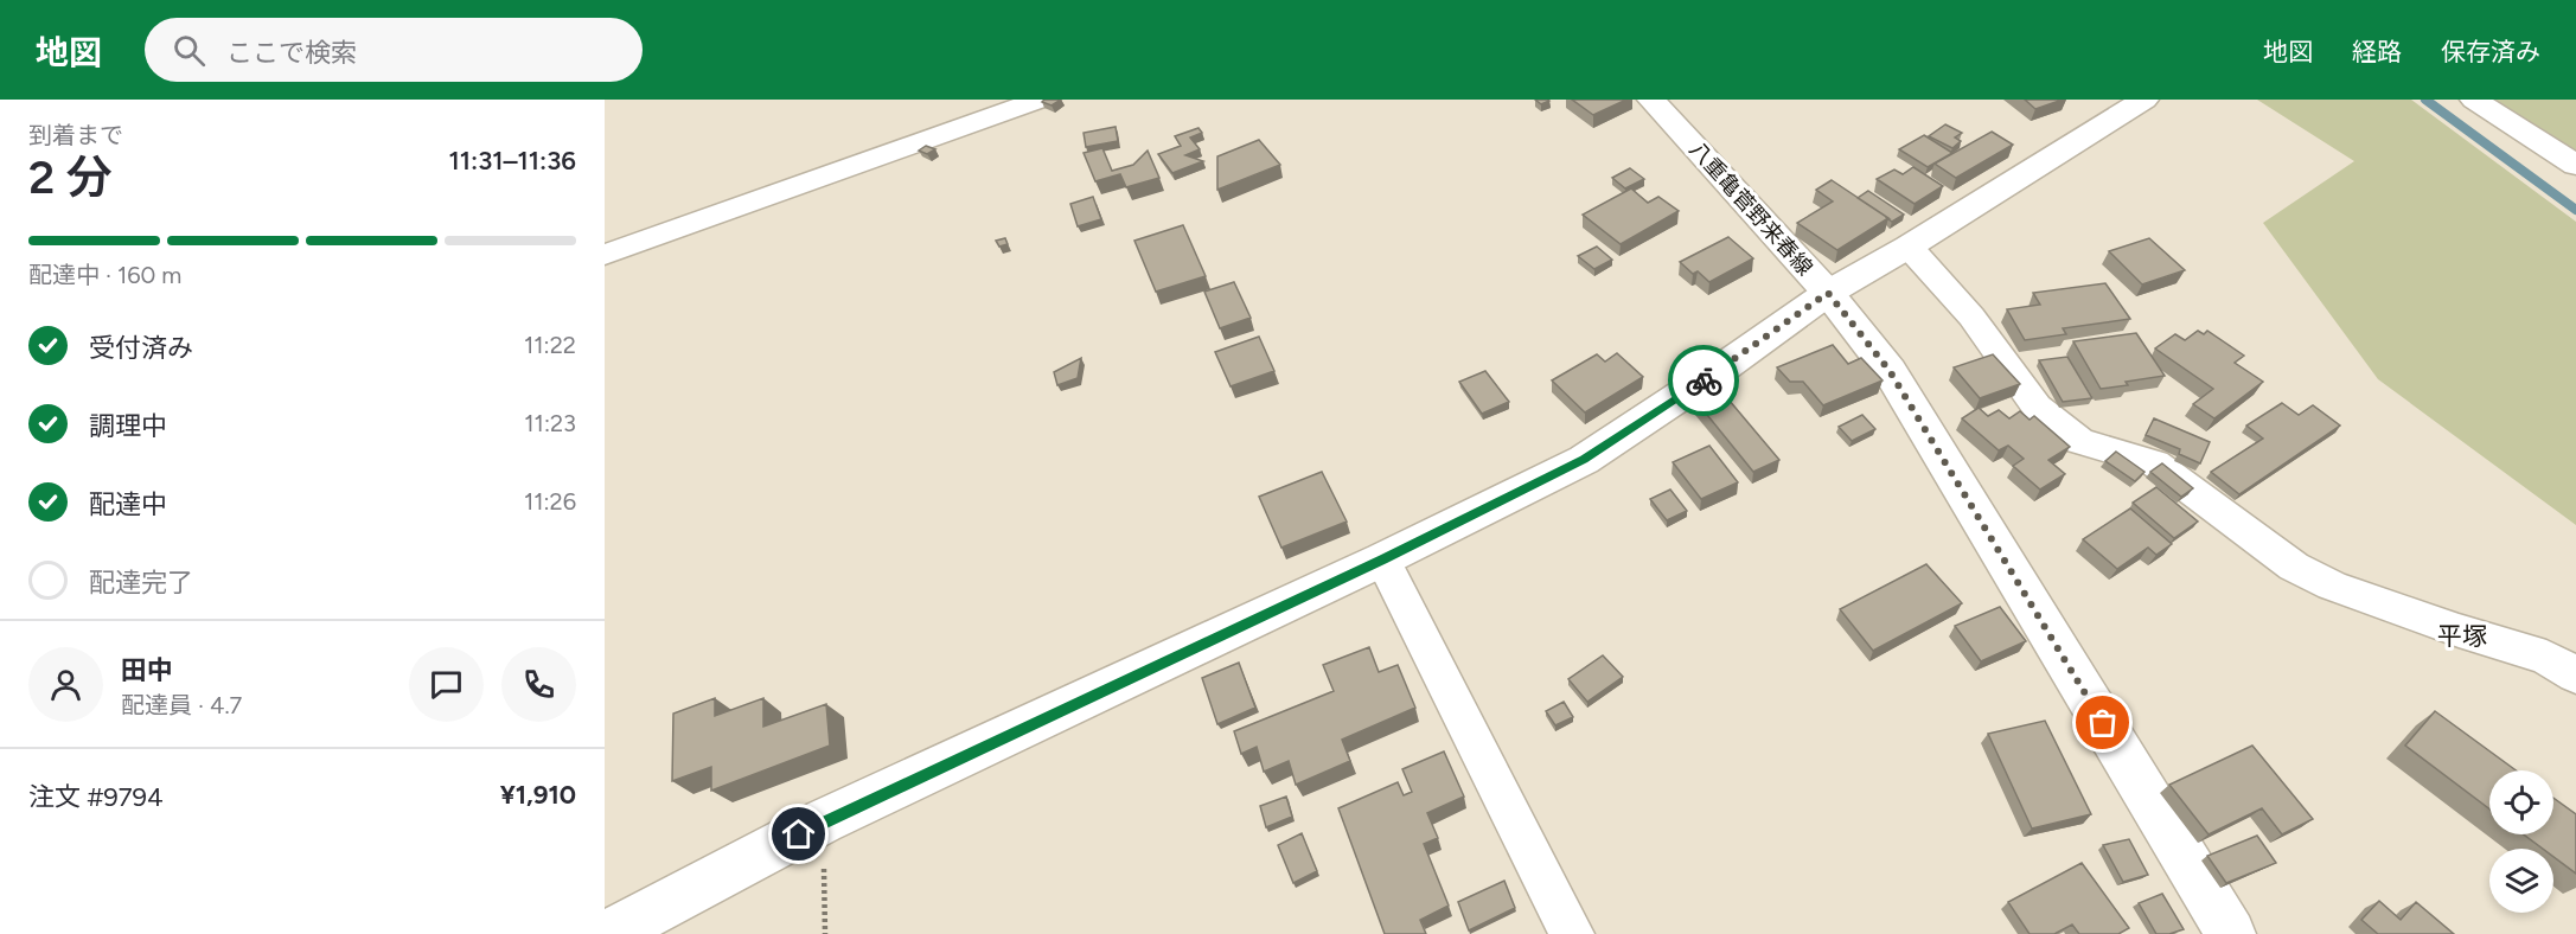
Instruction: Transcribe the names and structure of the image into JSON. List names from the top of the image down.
{
  "streets": {
    "street": ["八重亀菅野来春線"]
  },
  "districts": ["平塚"],
  "page": {
    "header": "地図",
    "search": "ここで検索",
    "nav": ["地図", "経路", "保存済み"],
    "heading": ["2 分", "到着まで", "11:31–11:36"],
    "panel": [
      "田中",
      "配達員 · 4.7",
      "注文 #9794",
      "¥1,910"
    ],
    "bar": "配達中 · 160 m",
    "list": [
      ["受付済み", "11:22"],
      ["調理中", "11:23"],
      ["配達中", "11:26"],
      "配達完了"
    ]
  }
}
